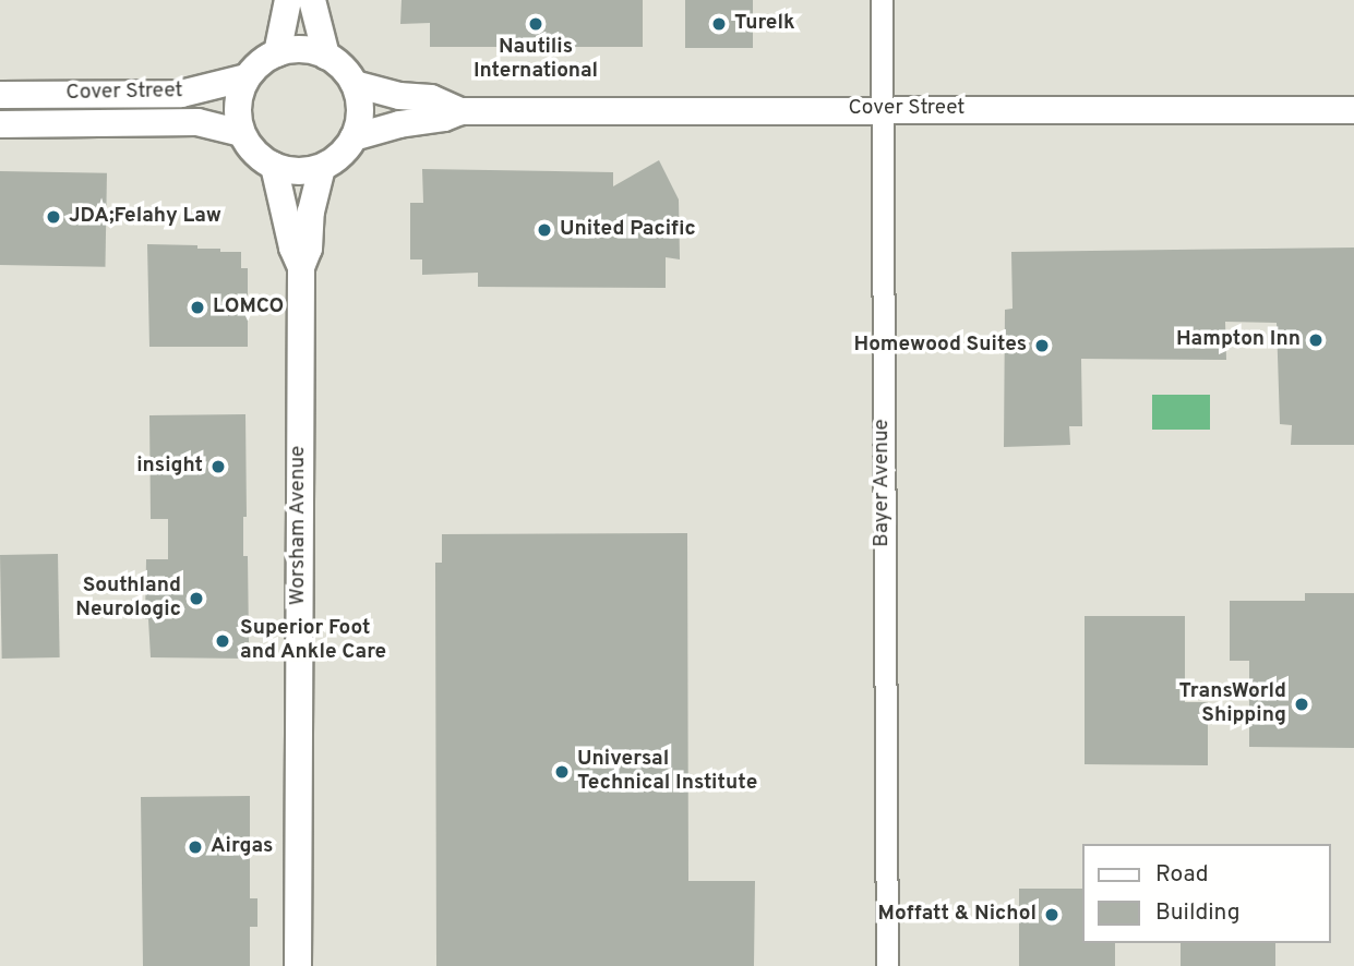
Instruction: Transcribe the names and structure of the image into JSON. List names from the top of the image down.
{
  "streets": {
    "street": ["Cover Street", "Bayer Avenue", "Worsham Avenue"]
  },
  "crossings": [
    ["Cover Street", "Bayer Avenue"],
    ["Cover Street", "Worsham Avenue"]
  ],
  "places": [
    "Nautilis International",
    "Turelk",
    "JDA;Felahy Law",
    "United Pacific",
    "LOMCO",
    "Hampton Inn",
    "Homewood Suites",
    "insight",
    "Southland Neurologic",
    "Superior Foot and Ankle Care",
    "TransWorld Shipping",
    "Universal Technical Institute",
    "Airgas",
    "Moffatt & Nichol"
  ],
  "legend": ["Road", "Building"]
}
